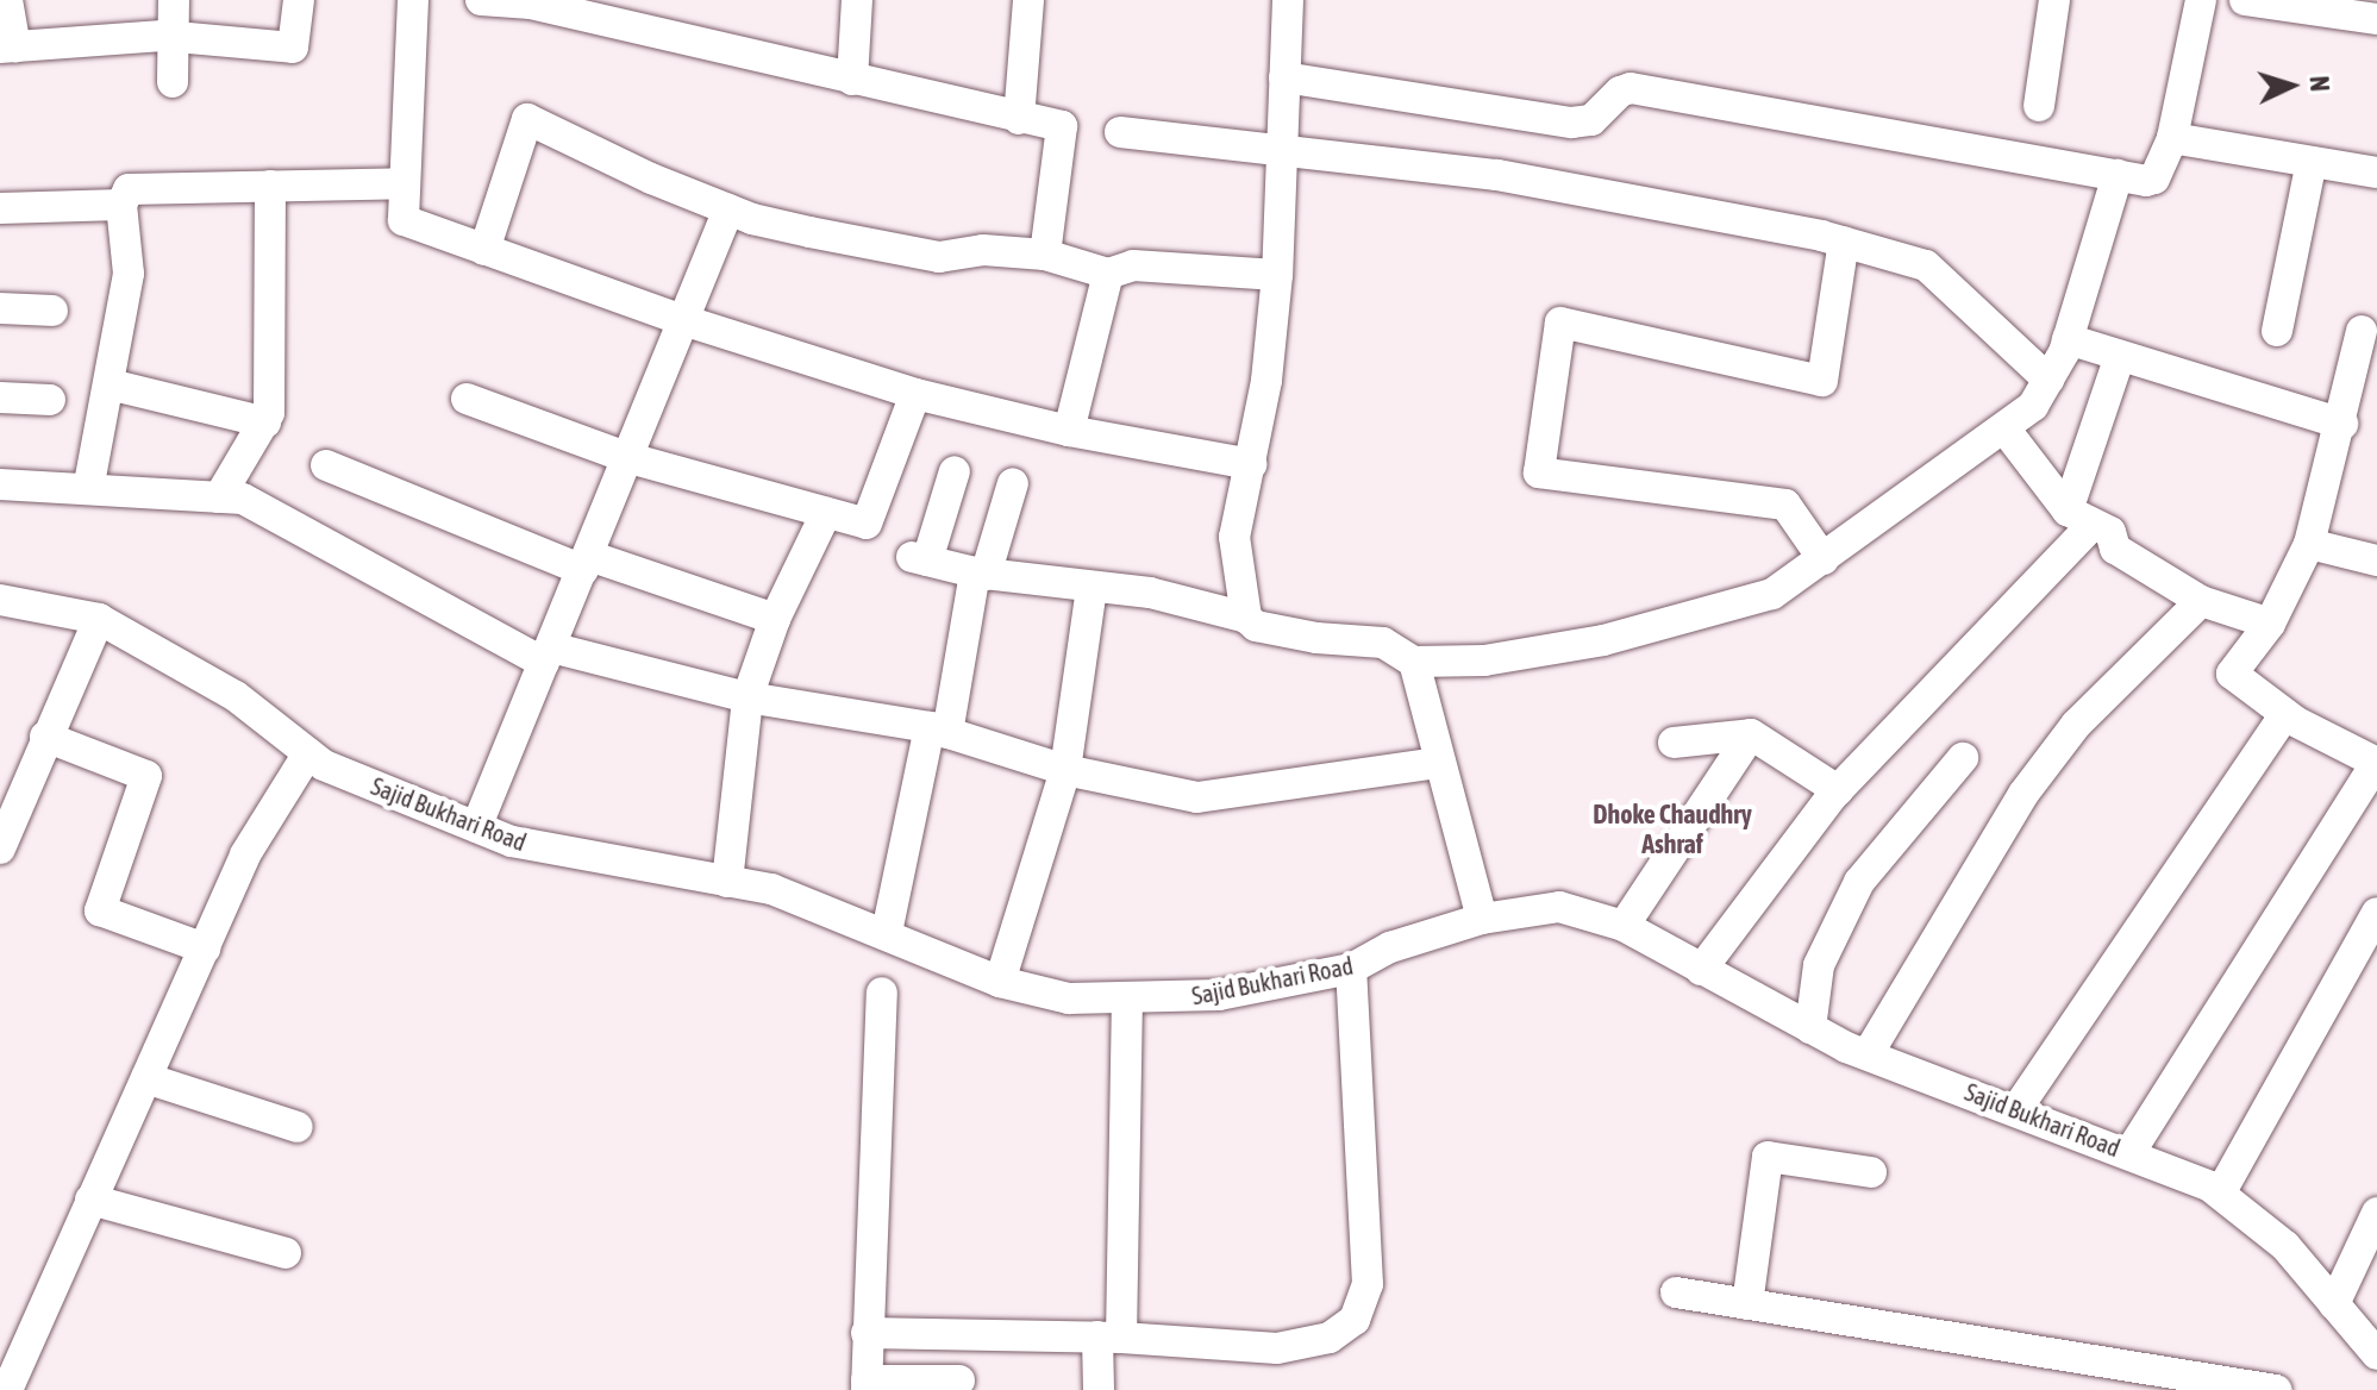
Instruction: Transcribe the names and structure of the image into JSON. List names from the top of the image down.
{
  "streets": {
    "street": ["Sajid Bukhari Road"]
  },
  "districts": ["Dhoke Chaudhry Ashraf"],
  "north": "right"
}
